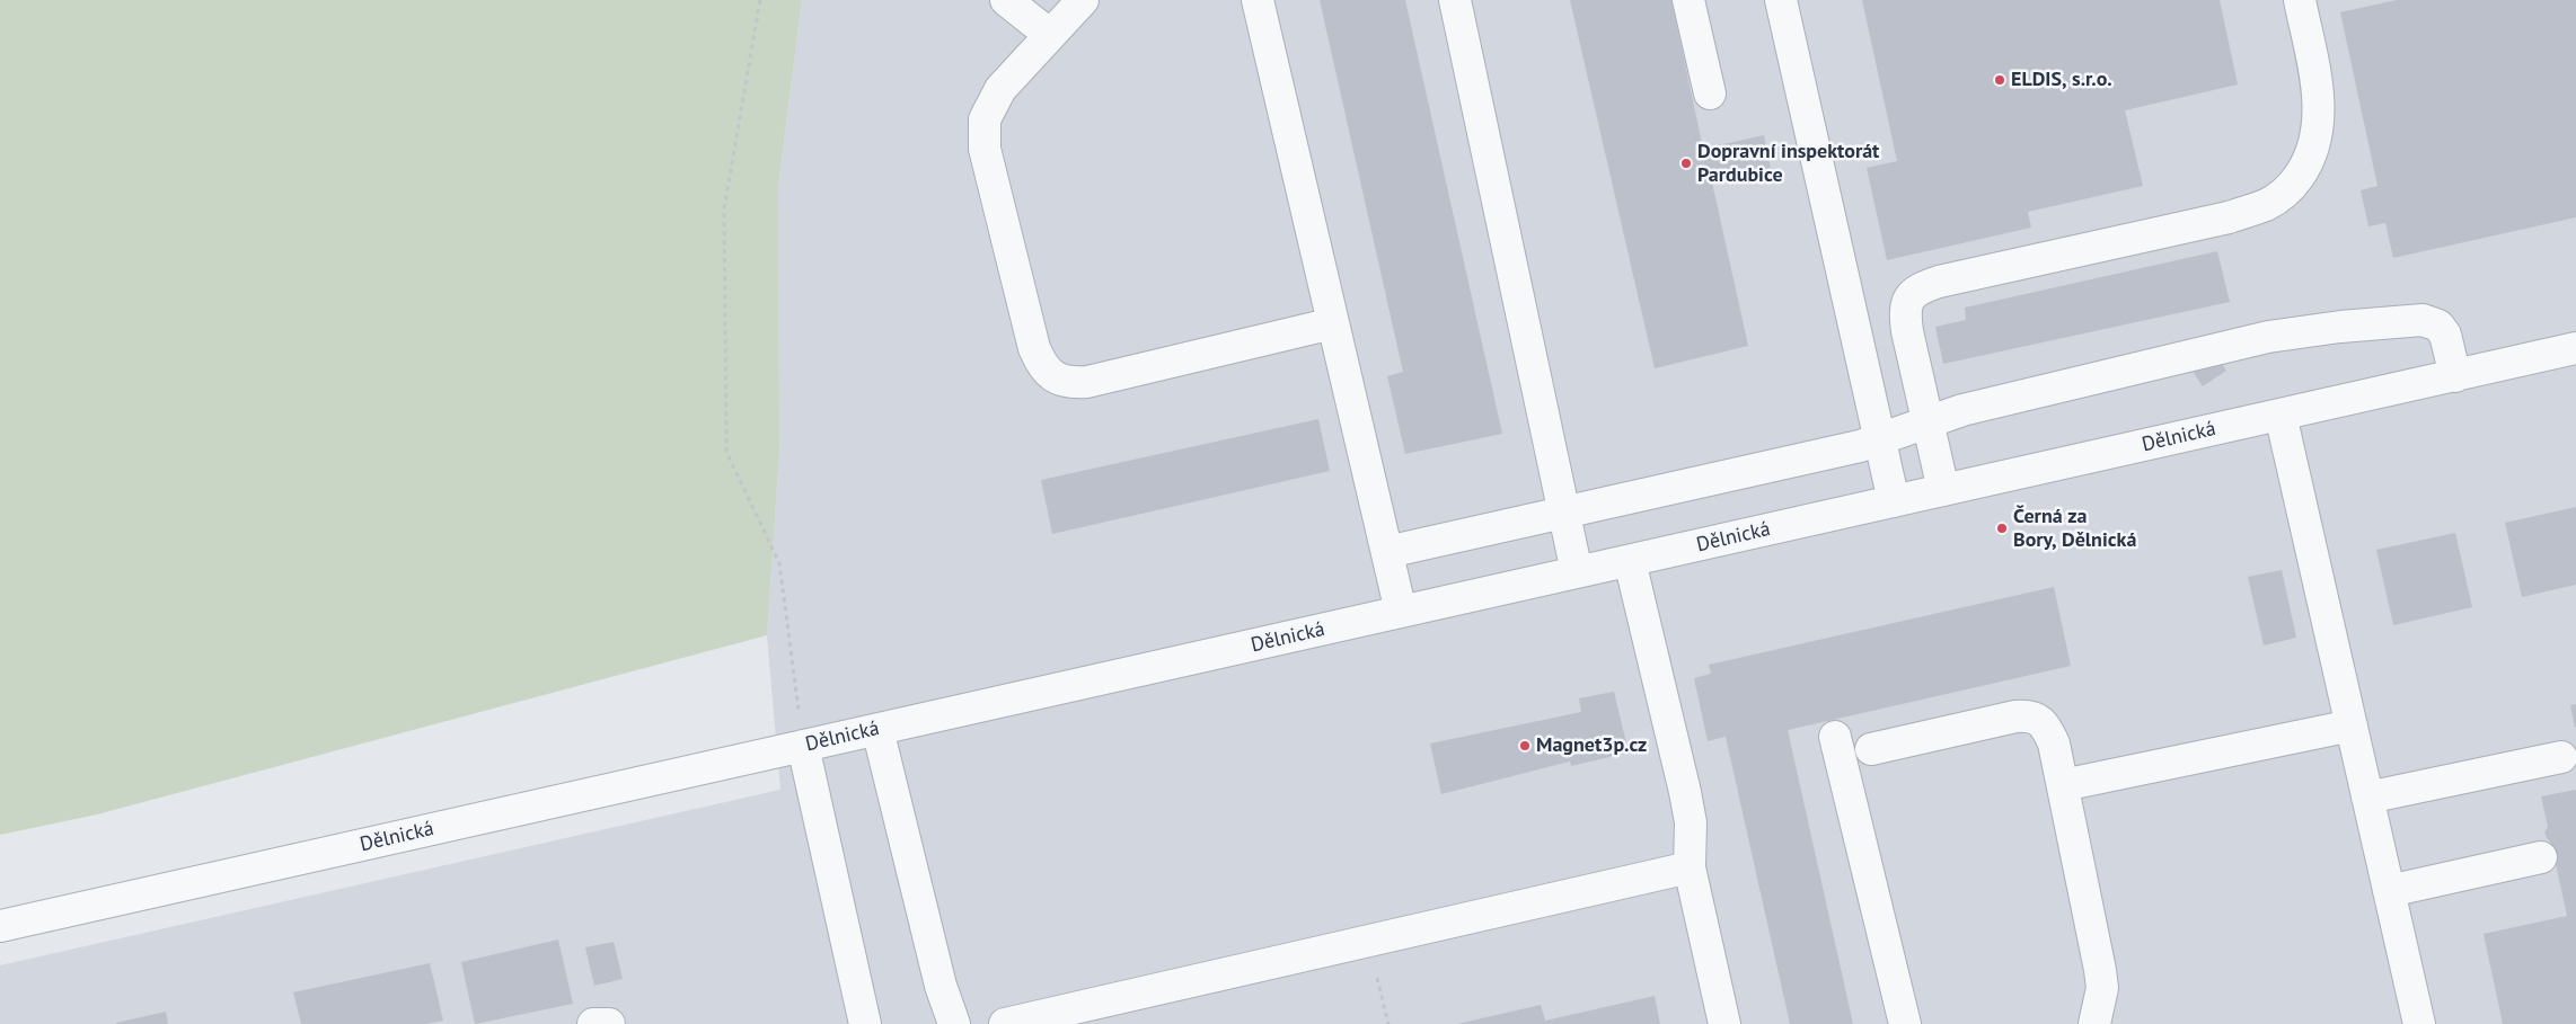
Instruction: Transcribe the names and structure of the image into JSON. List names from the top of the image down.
{
  "streets": {
    "street": ["Dělnická"]
  },
  "places": [
    "ELDIS, s.r.o.",
    "Dopravní inspektorát Pardubice",
    "Černá za Bory, Dělnická",
    "Magnet3p.cz"
  ]
}
